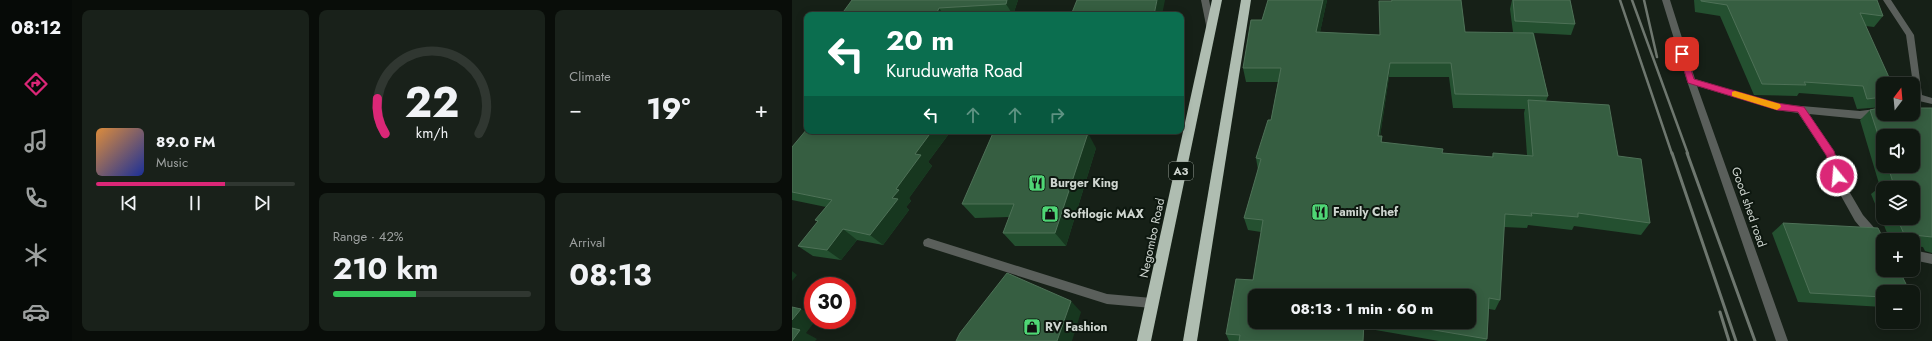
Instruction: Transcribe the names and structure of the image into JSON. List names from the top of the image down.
{
  "streets": {
    "highway": ["A3", "Negombo Road"],
    "street": ["Good shed road"]
  },
  "places": {
    "restaurant": ["Burger King", "Family Chef"],
    "shop": ["Softlogic MAX", "RV Fashion"]
  },
  "north": "top",
  "page": {
    "tabs": "08:12",
    "tile": [
      "Climate",
      ["Range · 42%", "210 km"],
      ["Arrival", "08:13"]
    ],
    "turn": ["20 m", "Kuruduwatta Road"],
    "map_buttons": ["+", "−"],
    "heat": ["−", "19°", "+"],
    "song": ["89.0 FM", "Music"],
    "limit": "30",
    "trip": "08:13 · 1 min · 60 m",
    "gauge": ["22", "km/h"]
  }
}
